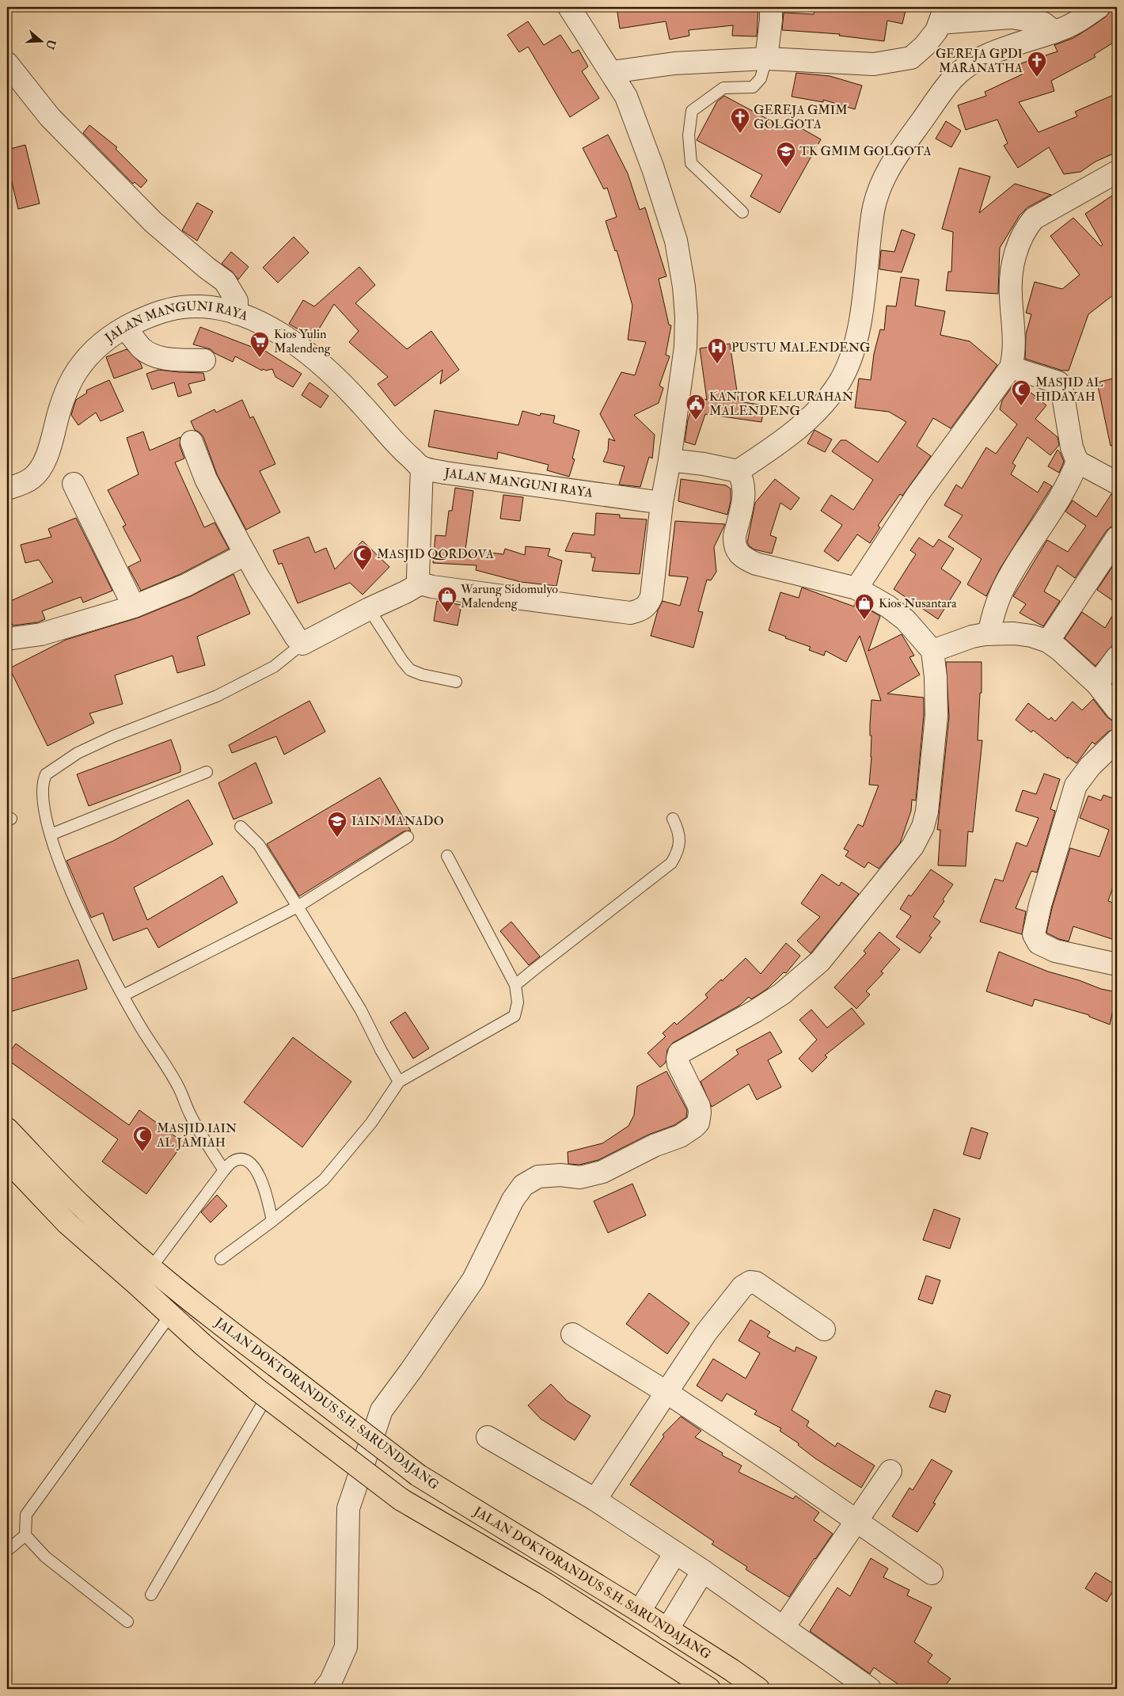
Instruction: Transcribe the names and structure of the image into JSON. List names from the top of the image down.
{
  "streets": {
    "highway": ["JALAN DOKTORANDUS S.H. SARUNDAJANG"],
    "street": ["JALAN MANGUNI RAYA"]
  },
  "places": {
    "church": ["GEREJA GPDI MARANATHA", "GEREJA GMIM GOLGOTA"],
    "school or university": ["TK GMIM GOLGOTA", "IAIN MANADO"],
    "supermarket": ["Kios Yulin Malendeng"],
    "hospital": ["PUSTU MALENDENG"],
    "mosque": ["MASJID AL HIDAYAH", "MASJID QORDOVA", "MASJID IAIN AL JAMIAH"],
    "public building": ["KANTOR KELURAHAN MALENDENG"],
    "shop": ["Warung Sidomulyo Malendeng", "Kios Nusantara"]
  },
  "north": "right"
}
